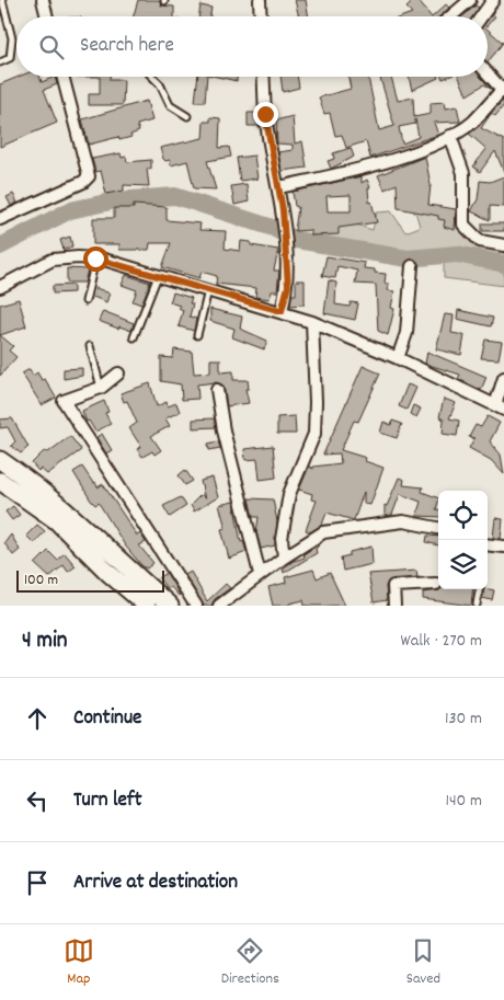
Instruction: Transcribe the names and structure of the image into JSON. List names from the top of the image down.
{
  "scale_bar": "100 m",
  "page": {
    "search": "Search here",
    "scale": "100 m",
    "heading": ["4 min", "Walk · 270 m"],
    "list": [
      ["Continue", "130 m"],
      ["Turn left", "140 m"],
      "Arrive at destination"
    ],
    "nav": ["Map", "Directions", "Saved"]
  }
}
